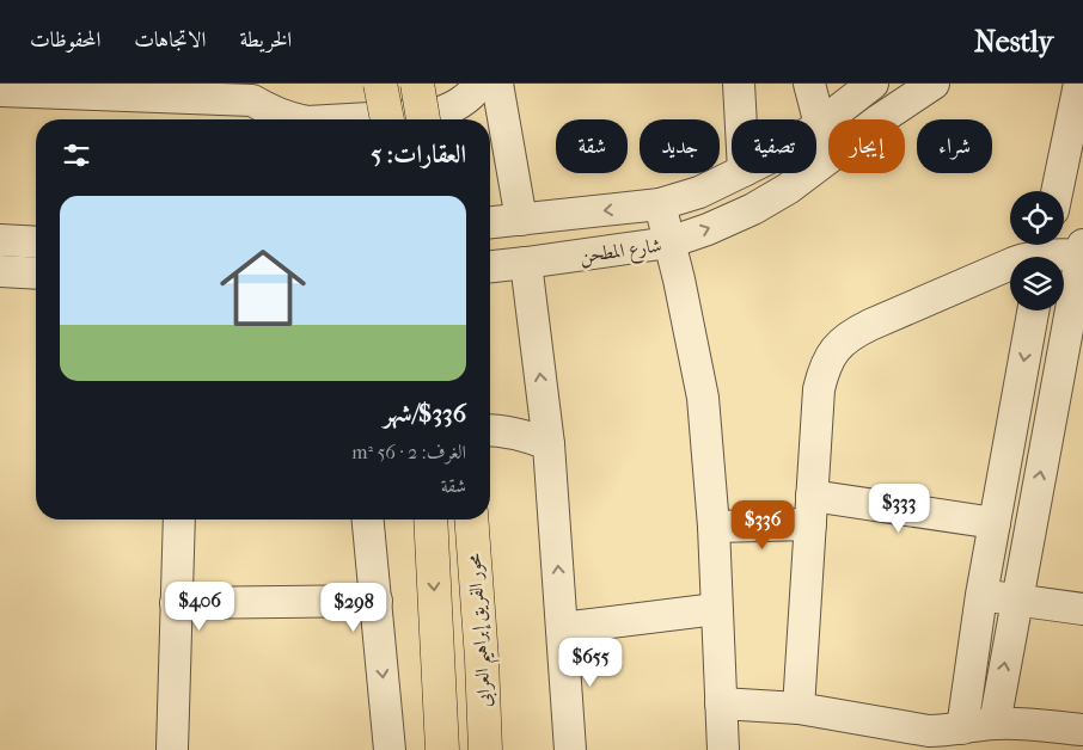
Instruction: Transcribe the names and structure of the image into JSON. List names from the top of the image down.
{
  "streets": {
    "main road": ["محور الفريق إبراهيم العرابى"],
    "street": ["شارع المطحن"]
  },
  "page": {
    "header": "Nestly",
    "nav": ["الخريطة", "الاتجاهات", "المحفوظات"],
    "chip": [
      "شراء",
      "إيجار",
      "تصفية",
      "جديد",
      "شقة"
    ],
    "heading": "العقارات: 5",
    "list": [
      {
        "name": "$336/شهر",
        "note": "الغرف: 2 · 56 m² · شقة"
      }
    ],
    "price": [
      "$333",
      "$336",
      "$406",
      "$298",
      "$655"
    ]
  }
}
